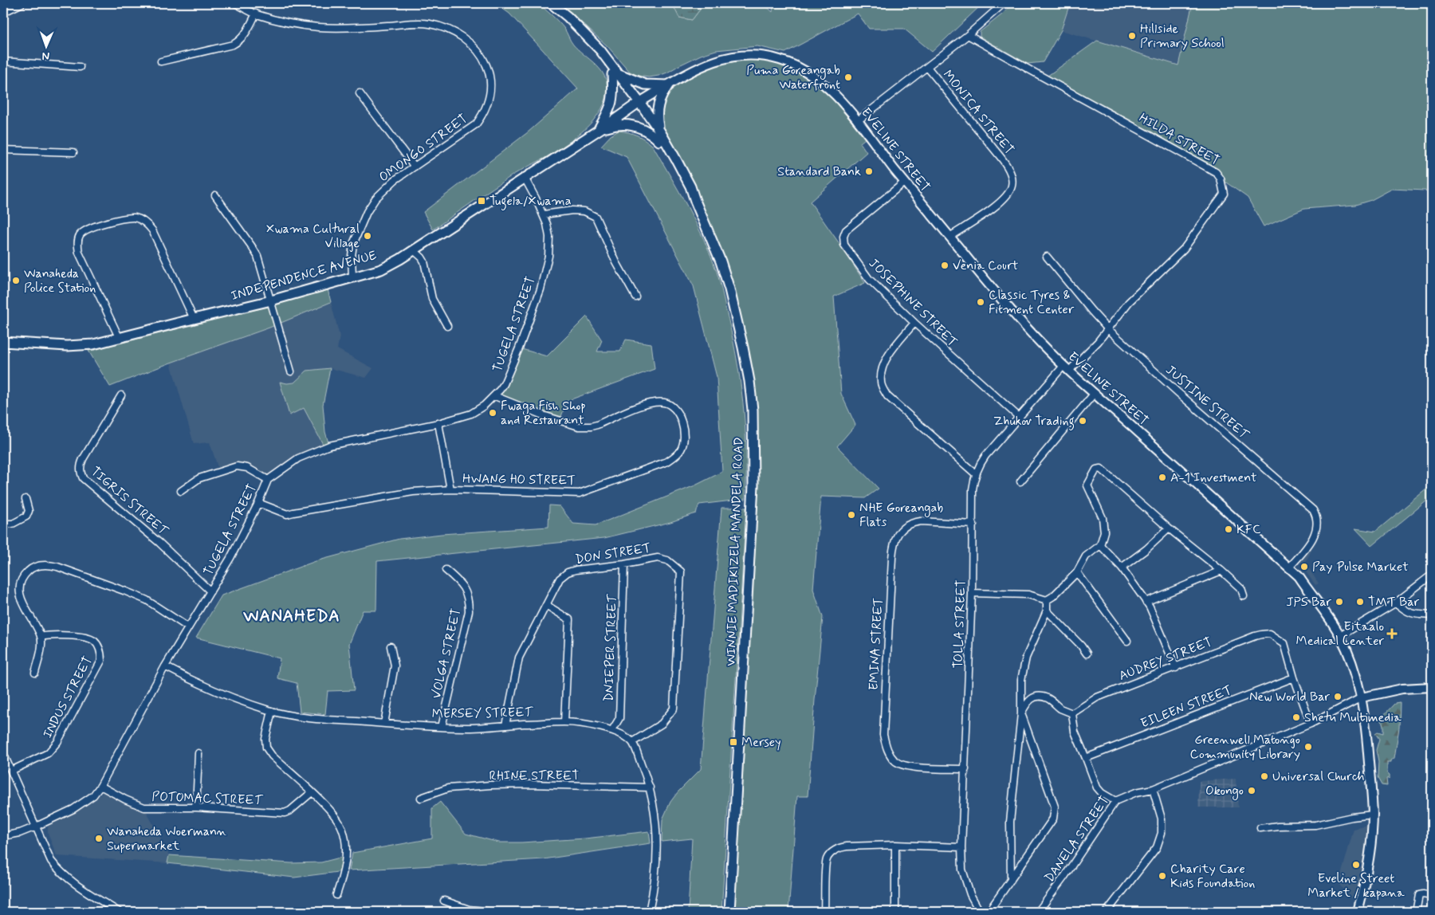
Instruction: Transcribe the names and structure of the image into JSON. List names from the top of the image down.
{
  "streets": {
    "main road": ["INDEPENDENCE AVENUE", "WINNIE MADIKIZELA MANDELA ROAD"],
    "street": [
      "MONICA STREET",
      "HILDA STREET",
      "OMONGO STREET",
      "EVELINE STREET",
      "JOSEPHINE STREET",
      "TUGELA STREET",
      "JUSTINE STREET",
      "HWANG HO STREET",
      "TIGRIS STREET",
      "DON STREET",
      "TOLLA STREET",
      "EMINA STREET",
      "DNIEPER STREET",
      "VOLGA STREET",
      "AUDREY STREET",
      "INDUS STREET",
      "EILEEN STREET",
      "MERSEY STREET",
      "RHINE STREET",
      "POTOMAC STREET",
      "DANELA STREET"
    ]
  },
  "crossings": [
    ["MONICA STREET", "EVELINE STREET"],
    ["HILDA STREET", "EVELINE STREET"],
    ["HILDA STREET", "JUSTINE STREET"],
    ["HILDA STREET", "TOLLA STREET"],
    ["OMONGO STREET", "INDEPENDENCE AVENUE"],
    ["EVELINE STREET", "INDEPENDENCE AVENUE"],
    ["EVELINE STREET", "JOSEPHINE STREET"],
    ["EVELINE STREET", "JUSTINE STREET"],
    ["EVELINE STREET", "WINNIE MADIKIZELA MANDELA ROAD"],
    ["EVELINE STREET", "TOLLA STREET"],
    ["EVELINE STREET", "DANELA STREET"],
    ["INDEPENDENCE AVENUE", "TUGELA STREET"],
    ["INDEPENDENCE AVENUE", "WINNIE MADIKIZELA MANDELA ROAD"],
    ["JOSEPHINE STREET", "TOLLA STREET"],
    ["TUGELA STREET", "HWANG HO STREET"],
    ["TUGELA STREET", "TIGRIS STREET"],
    ["TUGELA STREET", "MERSEY STREET"],
    ["TUGELA STREET", "POTOMAC STREET"],
    ["DON STREET", "DNIEPER STREET"],
    ["DON STREET", "MERSEY STREET"],
    ["TOLLA STREET", "EMINA STREET"],
    ["DNIEPER STREET", "MERSEY STREET"],
    ["VOLGA STREET", "MERSEY STREET"],
    ["AUDREY STREET", "EILEEN STREET"],
    ["AUDREY STREET", "DANELA STREET"]
  ],
  "districts": ["WANAHEDA"],
  "places": {
    "other": [
      "Hillside Primary School",
      "Puma Goreangab Waterfront",
      "Standard Bank",
      "Xwama Cultural Village",
      "Venia Court",
      "Wanaheda Police Station",
      "Classic Tyres & Fitment Center",
      "Fwaga Fish Shop and Restaurant",
      "Zhukov Trading",
      "A-1 Investment",
      "NHE Goreangab Flats",
      "KFC",
      "Pay Pulse Market",
      "JPS Bar",
      "TMT Bar",
      "New World Bar",
      "Shetu Multimedia",
      "Greenwell Matongo Community Library",
      "Universal Church",
      "Okongo",
      "Wanaheda Woermann Supermarket",
      "Eveline Street Market / kapana",
      "Charity Care Kids Foundation"
    ],
    "transit": ["Tugela/Xwama", "Mersey"],
    "health": ["Eitaalo Medical Center"]
  },
  "north": "bottom"
}
